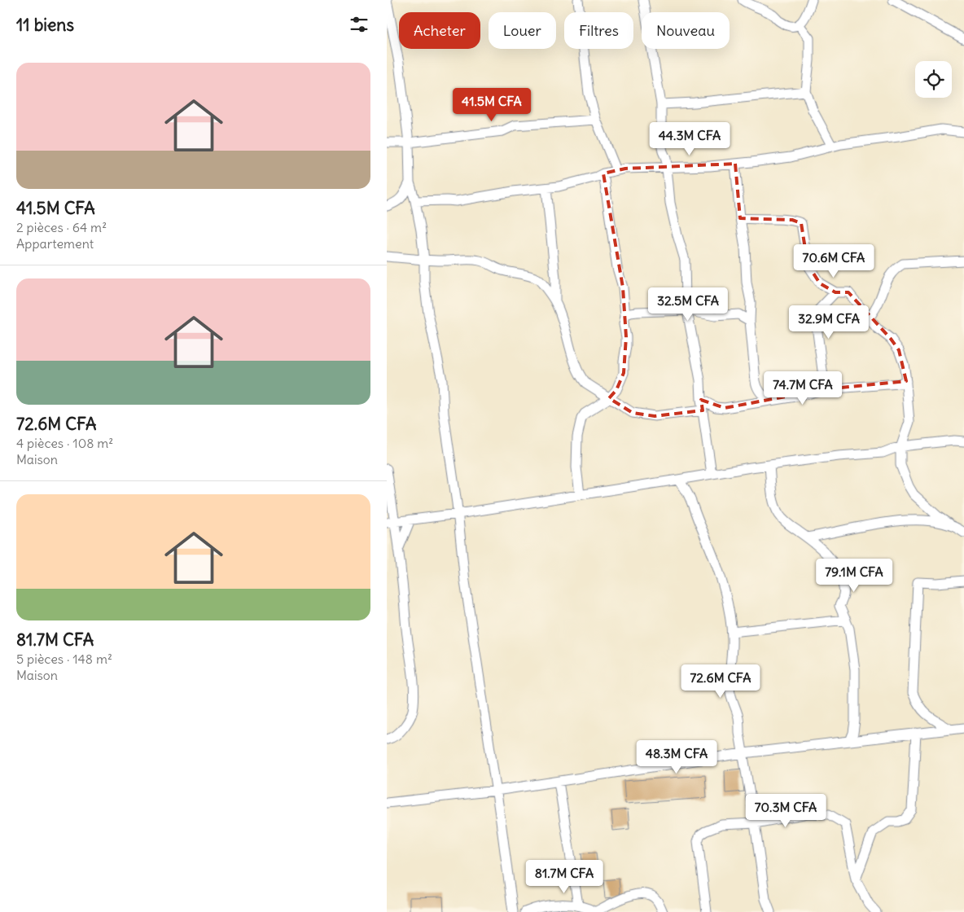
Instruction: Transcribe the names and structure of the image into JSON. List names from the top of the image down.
{
  "page": {
    "heading": "11 biens",
    "chip": [
      "Acheter",
      "Louer",
      "Filtres",
      "Nouveau"
    ],
    "list": [
      {
        "name": "41.5M CFA",
        "note": "2 pièces · 64 m² · Appartement"
      },
      {
        "name": "72.6M CFA",
        "note": "4 pièces · 108 m² · Maison"
      },
      {
        "name": "81.7M CFA",
        "note": "5 pièces · 148 m² · Maison"
      }
    ],
    "price": [
      "41.5M CFA",
      "44.3M CFA",
      "70.6M CFA",
      "32.5M CFA",
      "32.9M CFA",
      "74.7M CFA",
      "79.1M CFA",
      "72.6M CFA",
      "48.3M CFA",
      "70.3M CFA",
      "81.7M CFA"
    ]
  }
}
